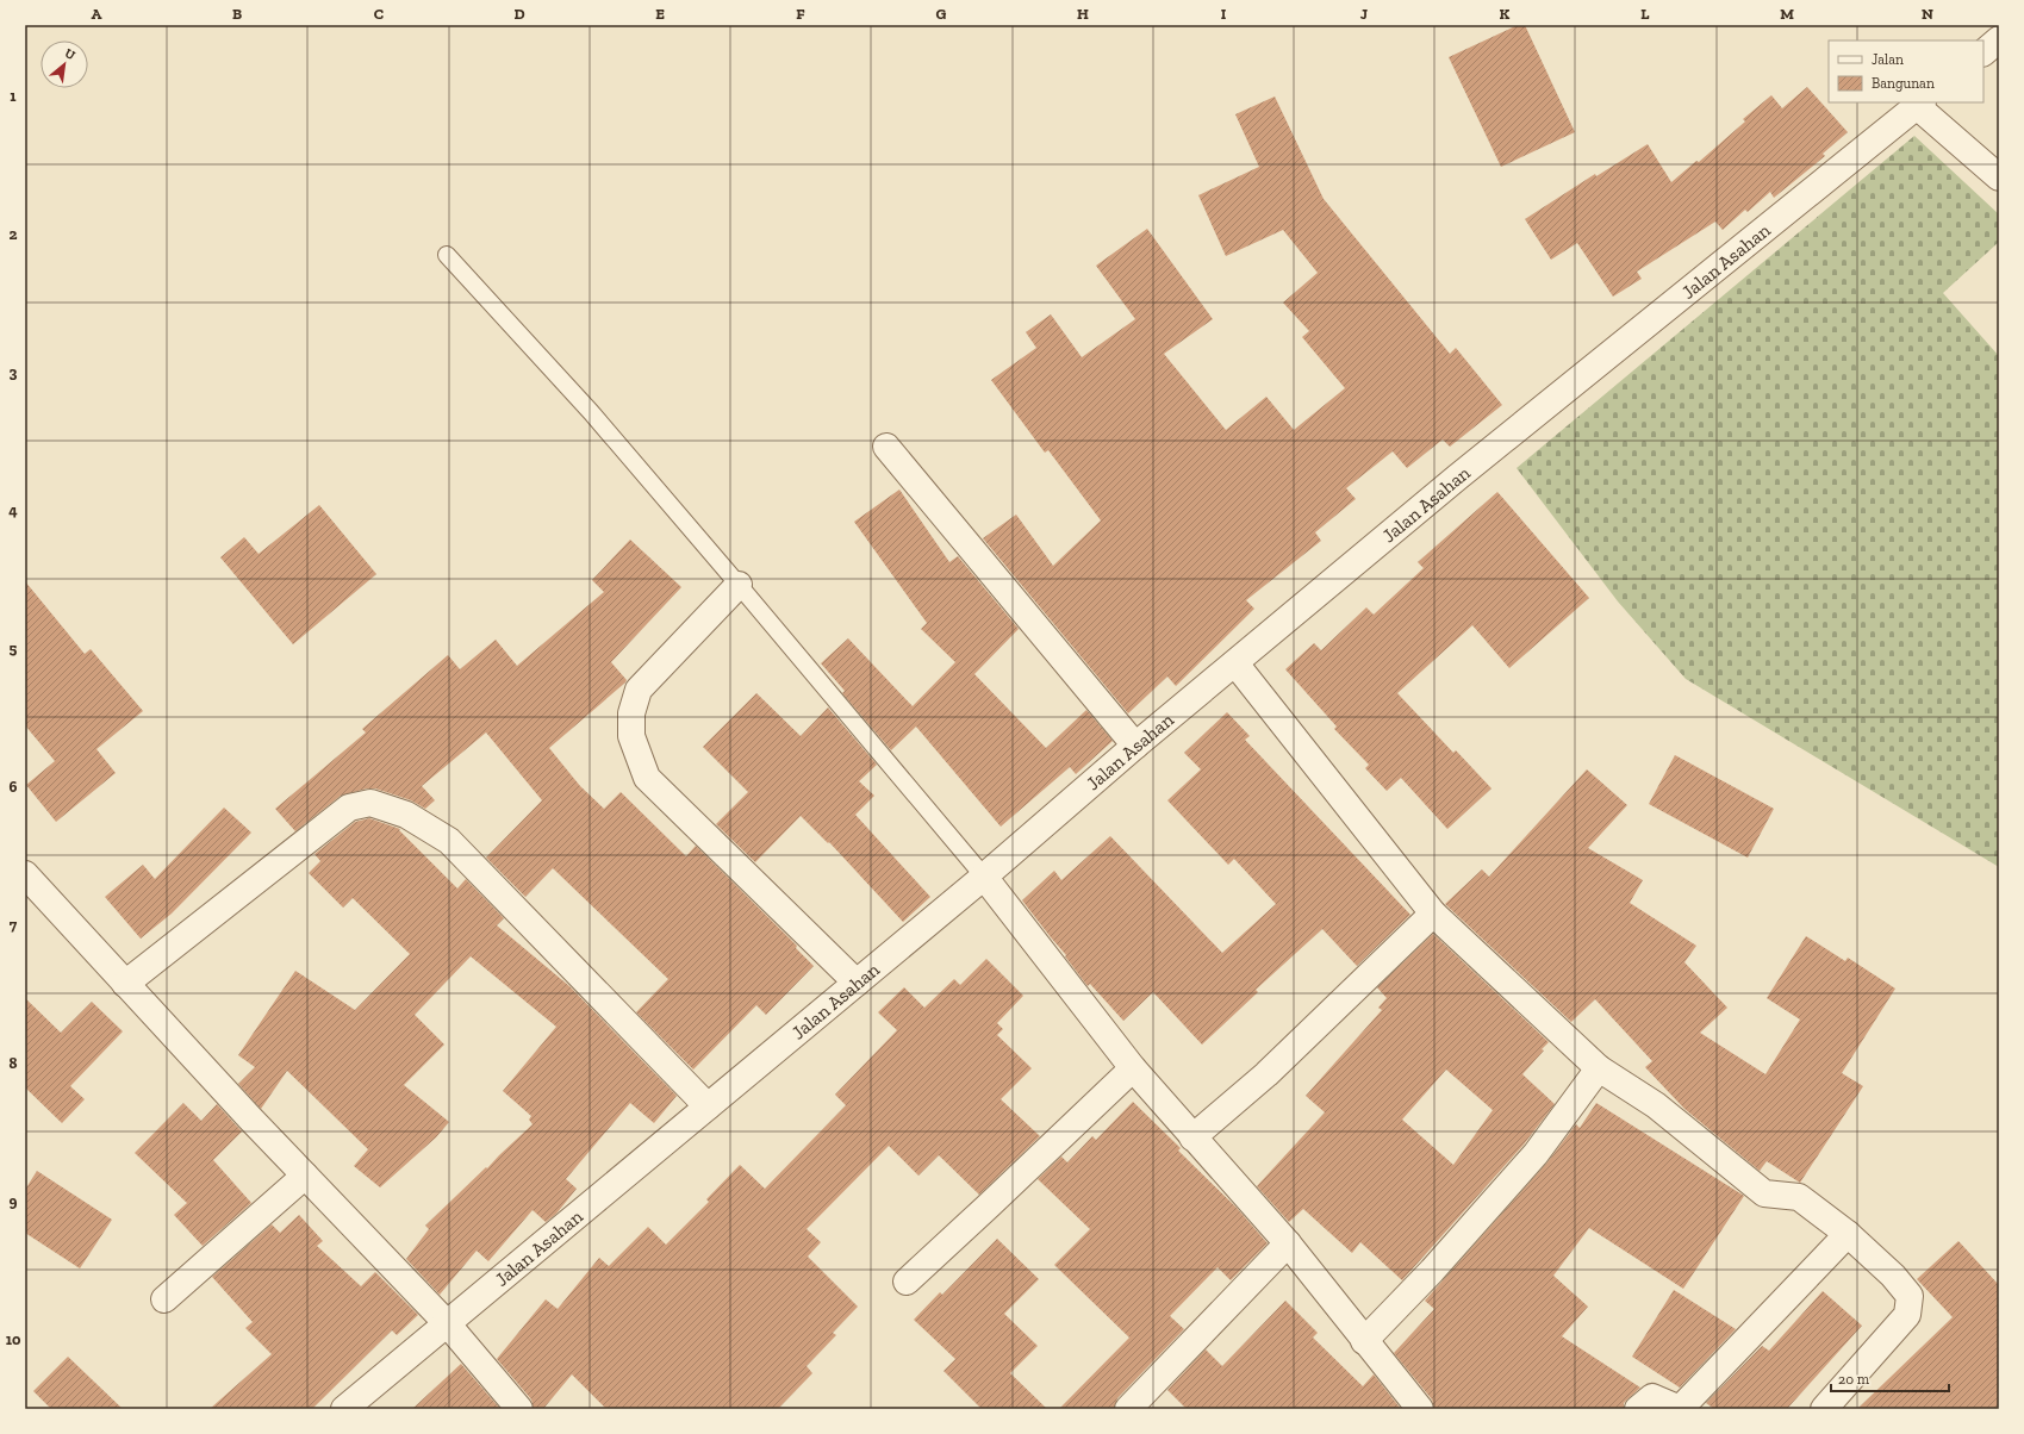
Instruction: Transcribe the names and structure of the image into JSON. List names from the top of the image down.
{
  "streets": {
    "street": ["Jalan Asahan"]
  },
  "legend": ["Jalan", "Bangunan"],
  "scale_bar": "20 m",
  "north": "top right",
  "grid": {
    "columns": [
      "A",
      "B",
      "C",
      "D",
      "E",
      "F",
      "G",
      "H",
      "I",
      "J",
      "K",
      "L",
      "M",
      "N"
    ],
    "rows": [
      "1",
      "2",
      "3",
      "4",
      "5",
      "6",
      "7",
      "8",
      "9",
      "10"
    ]
  }
}
